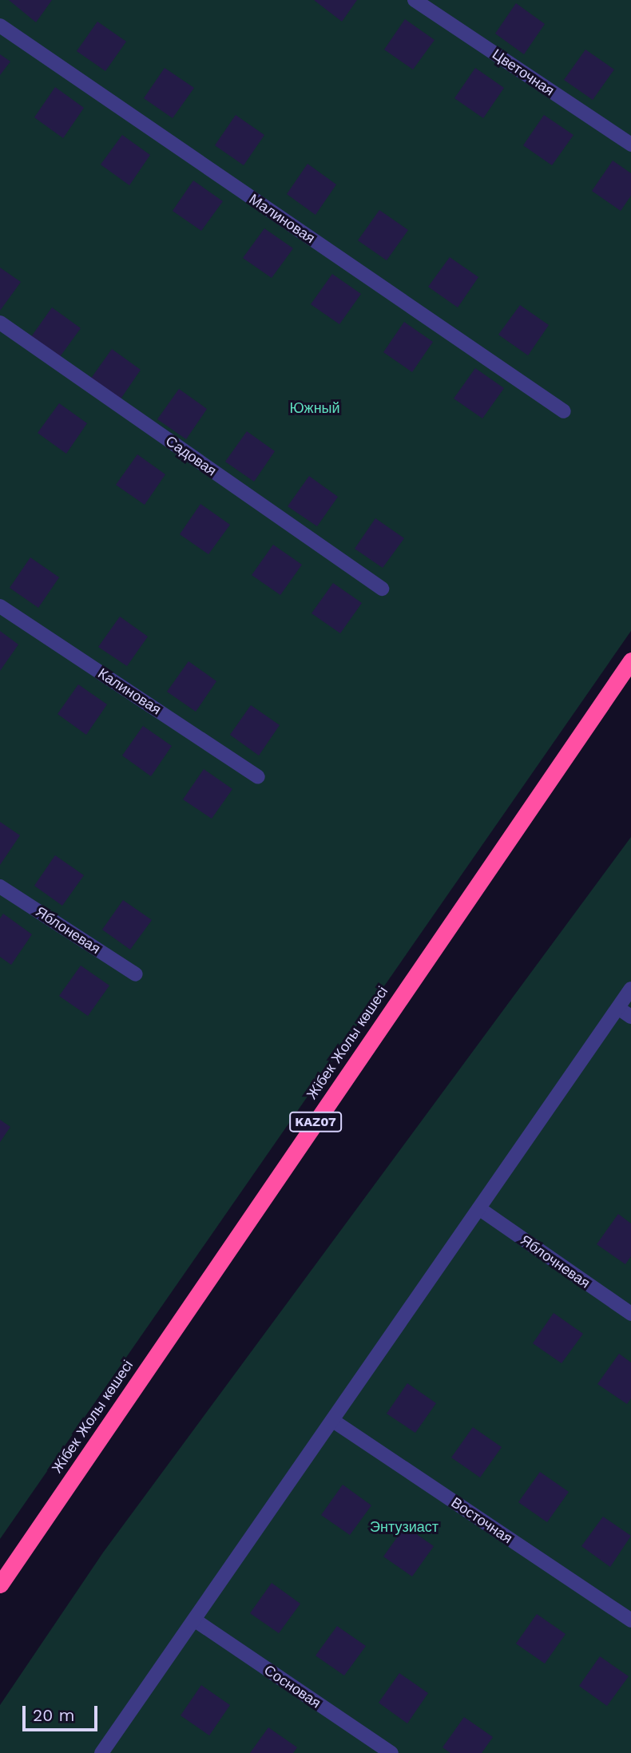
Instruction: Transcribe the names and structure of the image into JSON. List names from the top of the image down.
{
  "streets": {
    "highway": ["Жібек Жолы көшесі", "KAZ07"],
    "street": [
      "Цветочная",
      "Малиновая",
      "Садовая",
      "Калиновая",
      "Яблоневая",
      "Яблочневая",
      "Восточная",
      "Сосновая"
    ]
  },
  "parks": ["Южный", "Энтузиаст"],
  "scale_bar": "20 m"
}
